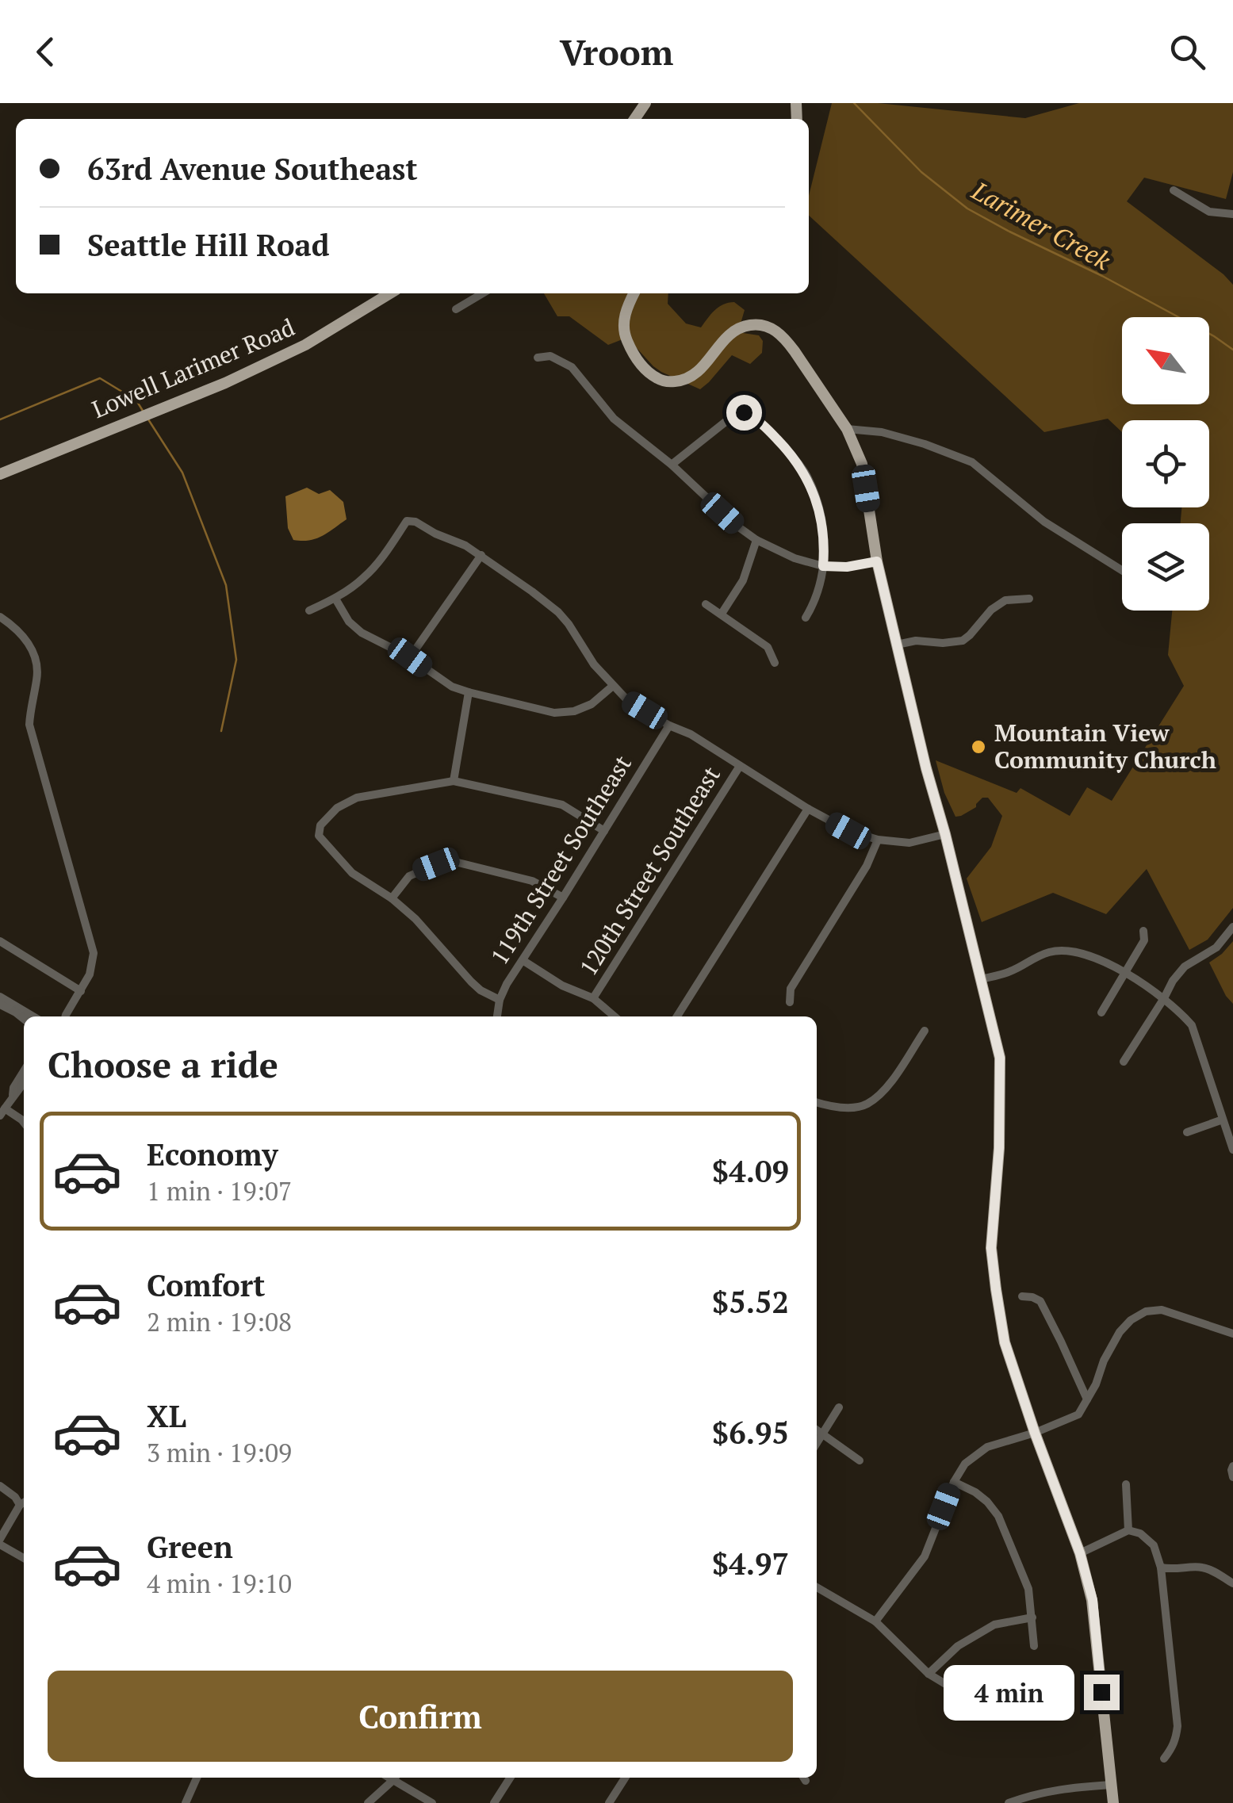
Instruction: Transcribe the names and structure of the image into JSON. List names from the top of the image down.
{
  "streets": {
    "main road": ["Lowell Larimer Road"],
    "street": ["119th Street Southeast", "120th Street Southeast"]
  },
  "water": ["Larimer Creek"],
  "places": ["Mountain View Community Church"],
  "north": "top left",
  "page": {
    "header": "Vroom",
    "banner": ["63rd Avenue Southeast", "Seattle Hill Road"],
    "heading": "Choose a ride",
    "list": [
      {
        "name": "Economy",
        "note": "1 min · 19:07",
        "value": "$4.09"
      },
      {
        "name": "Comfort",
        "note": "2 min · 19:08",
        "value": "$5.52"
      },
      {
        "name": "XL",
        "note": "3 min · 19:09",
        "value": "$6.95"
      },
      {
        "name": "Green",
        "note": "4 min · 19:10",
        "value": "$4.97"
      }
    ],
    "buttons": "Confirm",
    "bubble": "4 min"
  }
}
